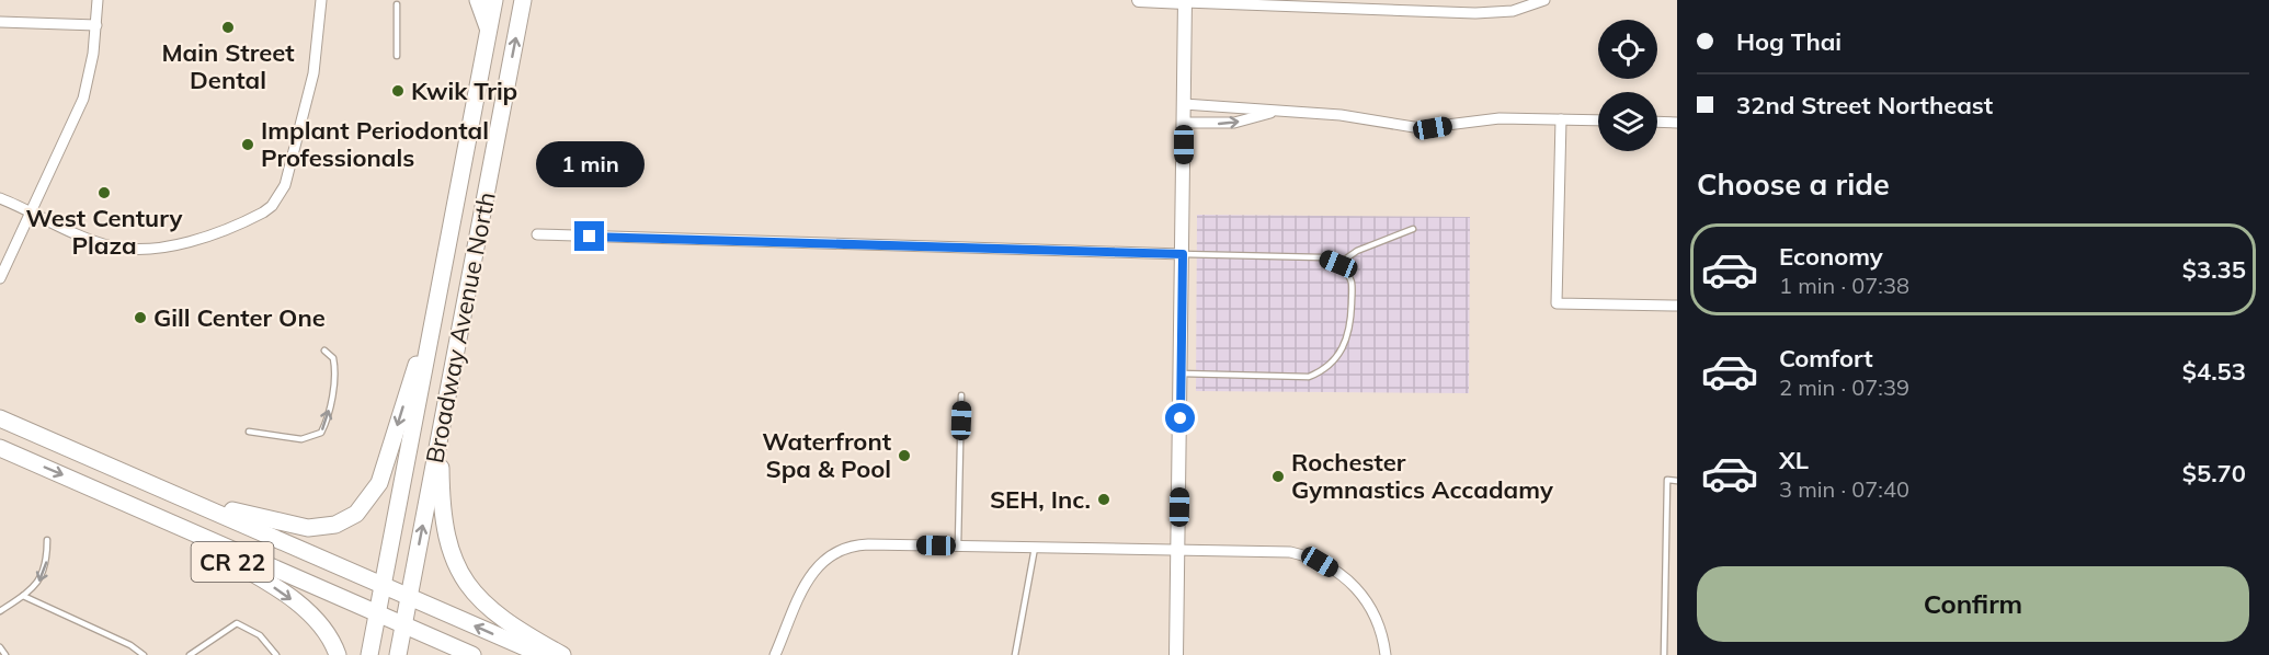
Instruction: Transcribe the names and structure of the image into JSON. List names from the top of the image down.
{
  "streets": {
    "main road": ["Broadway Avenue North", "CR 22"]
  },
  "crossings": [
    ["Broadway Avenue North", "CR 22"]
  ],
  "places": [
    "Main Street Dental",
    "Kwik Trip",
    "Implant Periodontal Professionals",
    "West Century Plaza",
    "Gill Center One",
    "Waterfront Spa & Pool",
    "Rochester Gymnastics Accadamy",
    "SEH, Inc."
  ],
  "page": {
    "banner": ["Hog Thai", "32nd Street Northeast"],
    "bubble": "1 min",
    "heading": "Choose a ride",
    "list": [
      {
        "name": "Economy",
        "note": "1 min · 07:38",
        "value": "$3.35"
      },
      {
        "name": "Comfort",
        "note": "2 min · 07:39",
        "value": "$4.53"
      },
      {
        "name": "XL",
        "note": "3 min · 07:40",
        "value": "$5.70"
      }
    ],
    "buttons": "Confirm"
  }
}
